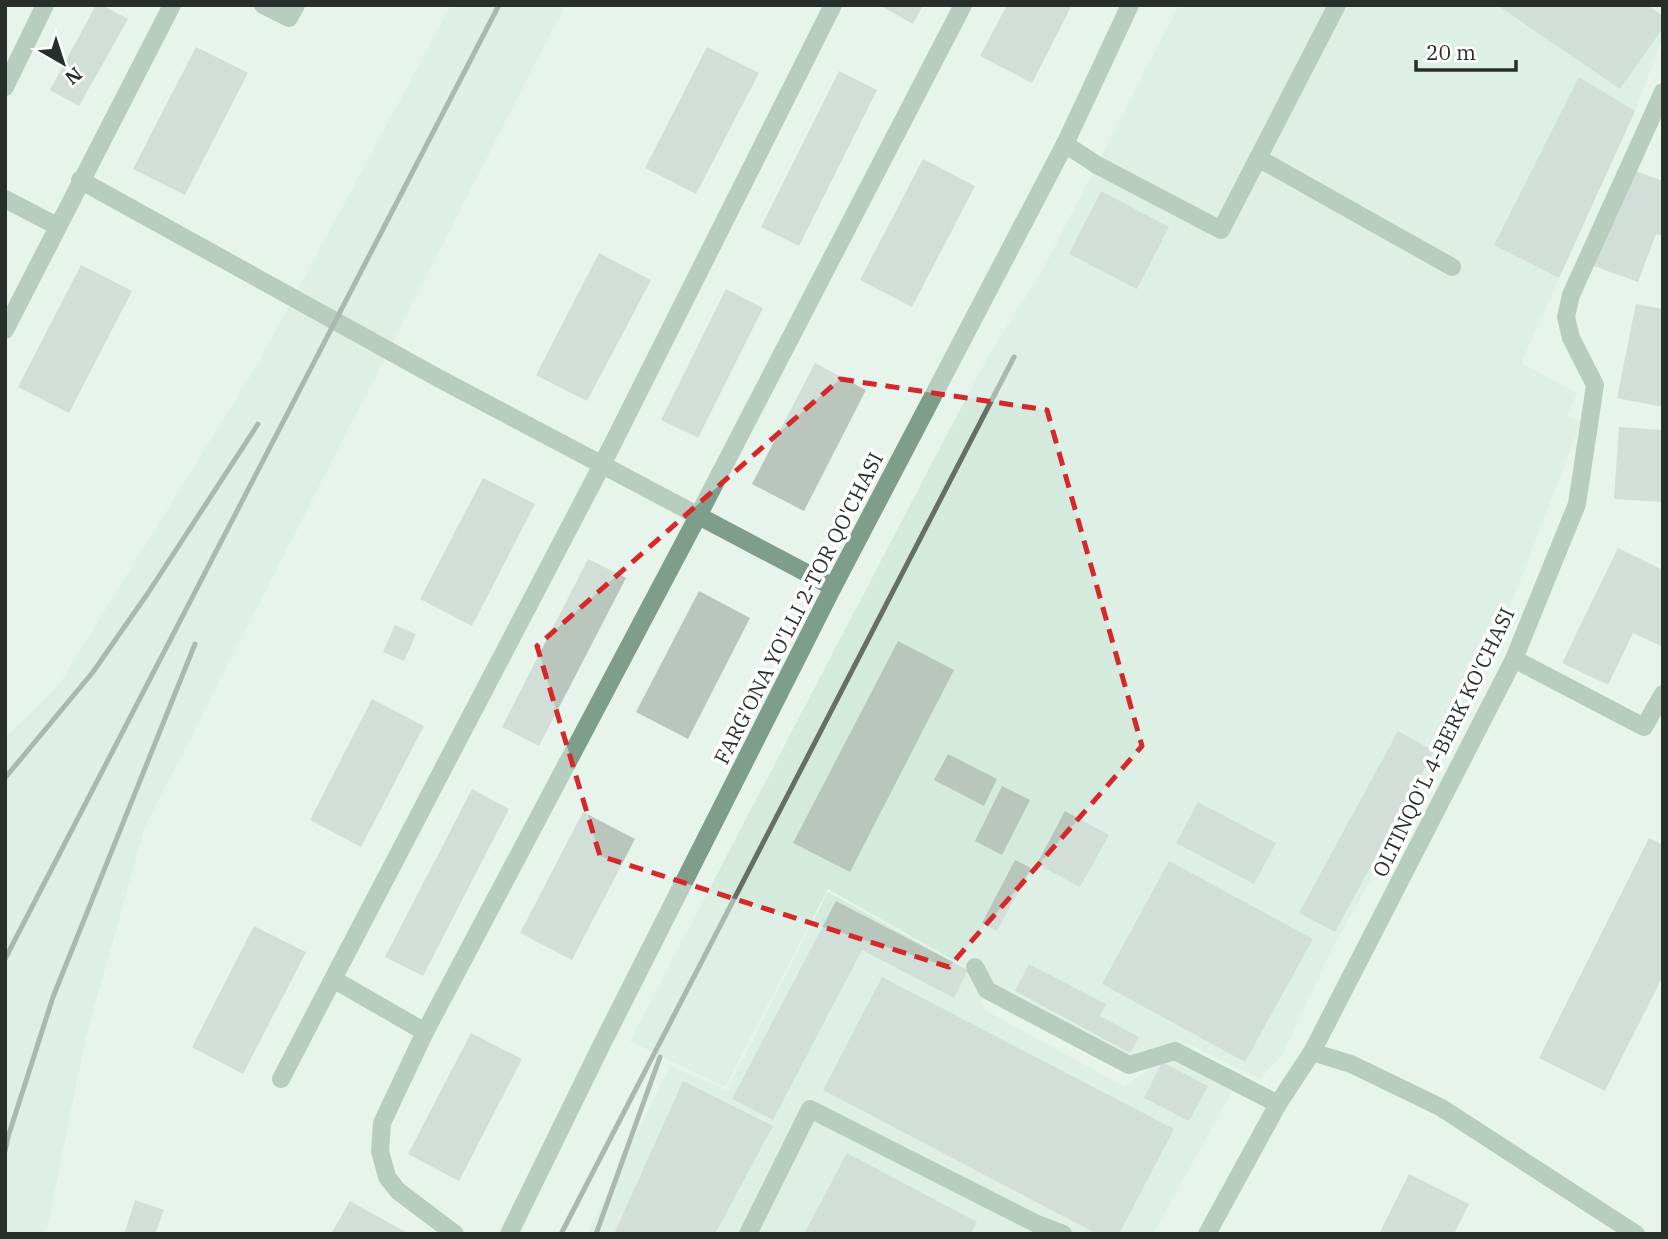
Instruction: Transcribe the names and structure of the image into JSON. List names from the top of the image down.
{
  "streets": {
    "street": ["FARG'ONA YO'LLI 2-TOR QO'CHASI", "OLTINQO'L 4-BERK KO'CHASI"]
  },
  "scale_bar": "20 m",
  "north": "bottom right"
}
